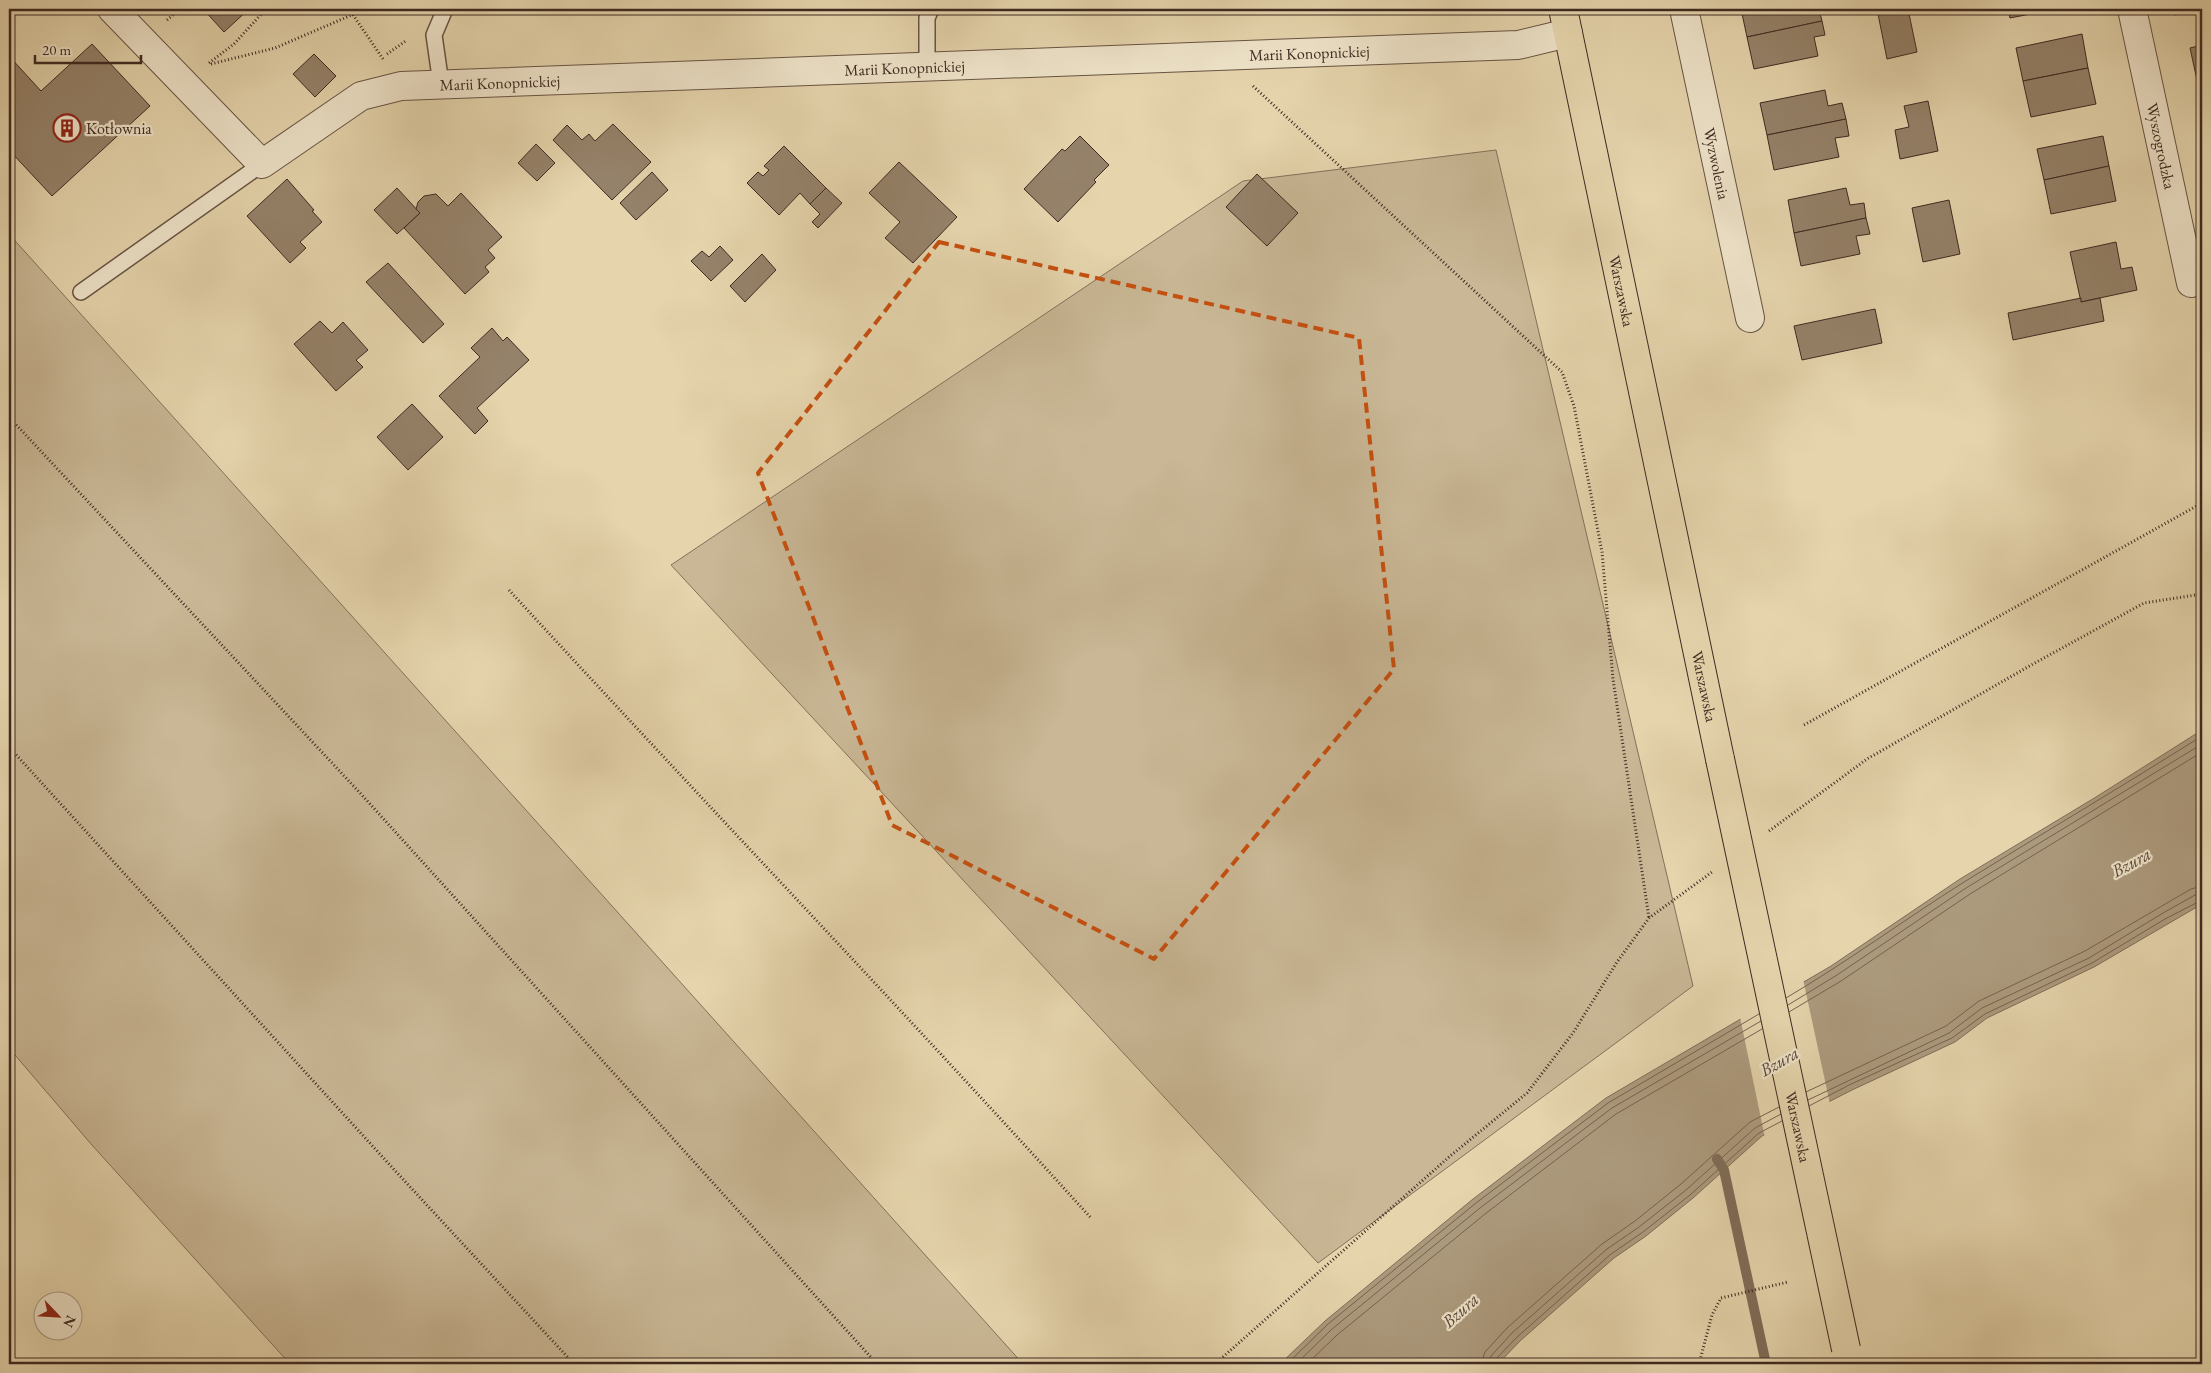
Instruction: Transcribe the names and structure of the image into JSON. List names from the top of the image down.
{
  "streets": {
    "main road": ["Warszawska"],
    "street": ["Marii Konopnickiej", "Wyszogrodzka", "Wyzwolenia"]
  },
  "crossings": [
    ["Marii Konopnickiej", "Warszawska"]
  ],
  "water": ["Bzura"],
  "places": {
    "building": ["Kotłownia"]
  },
  "scale_bar": "20 m",
  "north": "bottom right"
}
